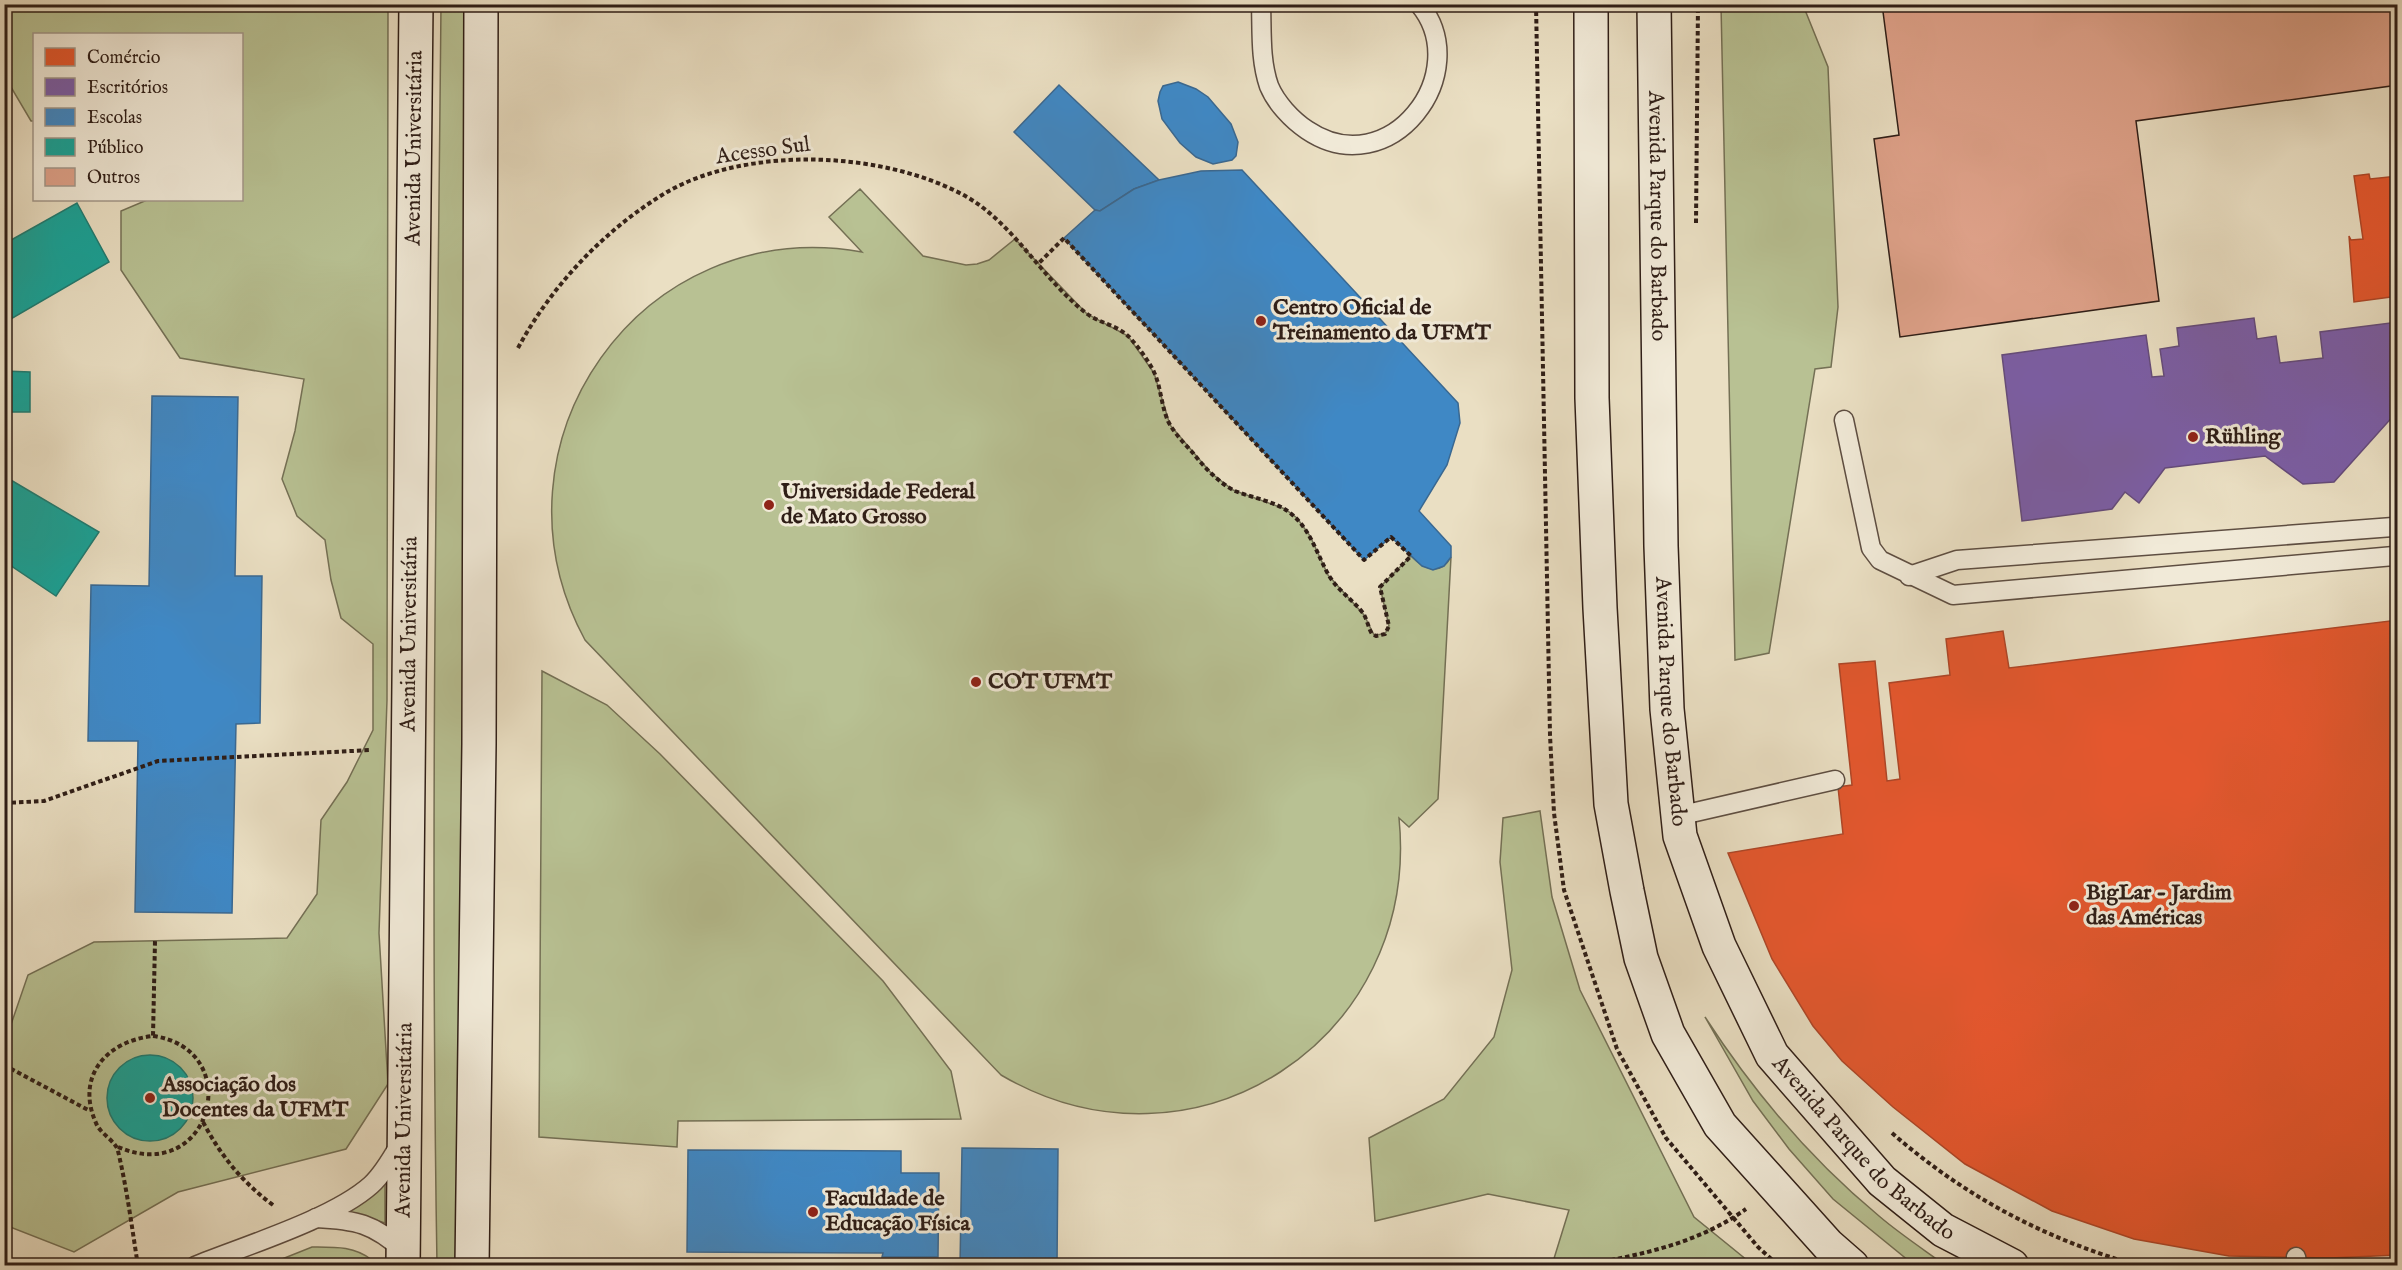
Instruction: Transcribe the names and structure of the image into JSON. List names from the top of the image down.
{
  "streets": {
    "main road": ["Avenida Universitária", "Avenida Parque do Barbado"],
    "path": ["Acesso Sul"]
  },
  "places": [
    "Centro Oficial de Treinamento da UFMT",
    "Rühling",
    "Universidade Federal de Mato Grosso",
    "COT UFMT",
    "BigLar - Jardim das Américas",
    "Associação dos Docentes da UFMT",
    "Faculdade de Educação Física"
  ],
  "legend": [
    "Comércio",
    "Escritórios",
    "Escolas",
    "Público",
    "Outros"
  ]
}
